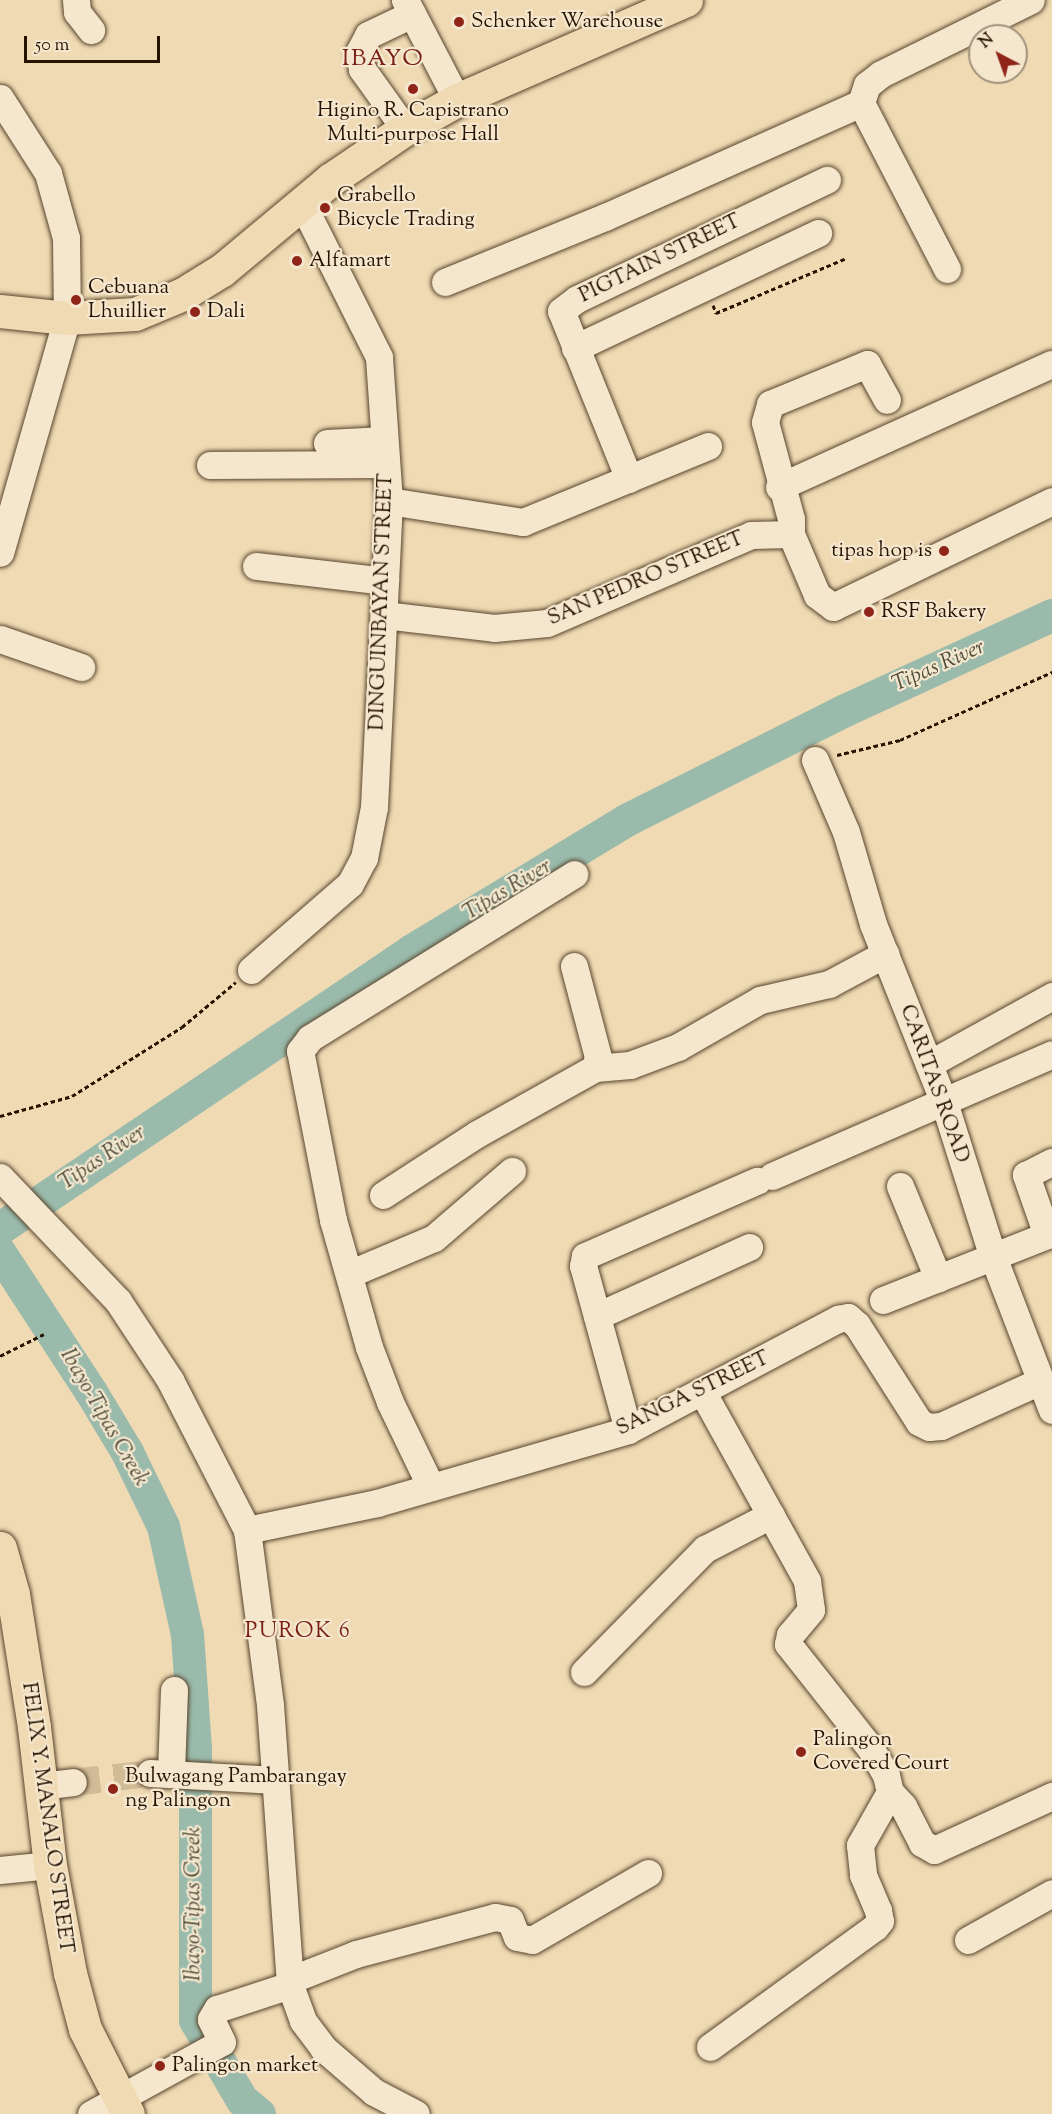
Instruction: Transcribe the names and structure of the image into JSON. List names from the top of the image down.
{
  "streets": {
    "main road": ["FELIX Y. MANALO STREET"],
    "street": [
      "PIGTAIN STREET",
      "SAN PEDRO STREET",
      "DINGUINBAYAN STREET",
      "CARITAS ROAD",
      "SANGA STREET"
    ]
  },
  "crossings": [
    ["SAN PEDRO STREET", "DINGUINBAYAN STREET"],
    ["CARITAS ROAD", "SANGA STREET"]
  ],
  "districts": ["IBAYO", "PUROK 6"],
  "water": ["Tipas River", "Ibayo-Tipas Creek"],
  "places": [
    "Schenker Warehouse",
    "Higino R. Capistrano Multi-purpose Hall",
    "Grabello Bicycle Trading",
    "Alfamart",
    "Cebuana Lhuillier",
    "Dali",
    "tipas hop is",
    "RSF Bakery",
    "Palingon Covered Court",
    "Bulwagang Pambarangay ng Palingon",
    "Palingon market"
  ],
  "scale_bar": "50 m",
  "north": "top left"
}
